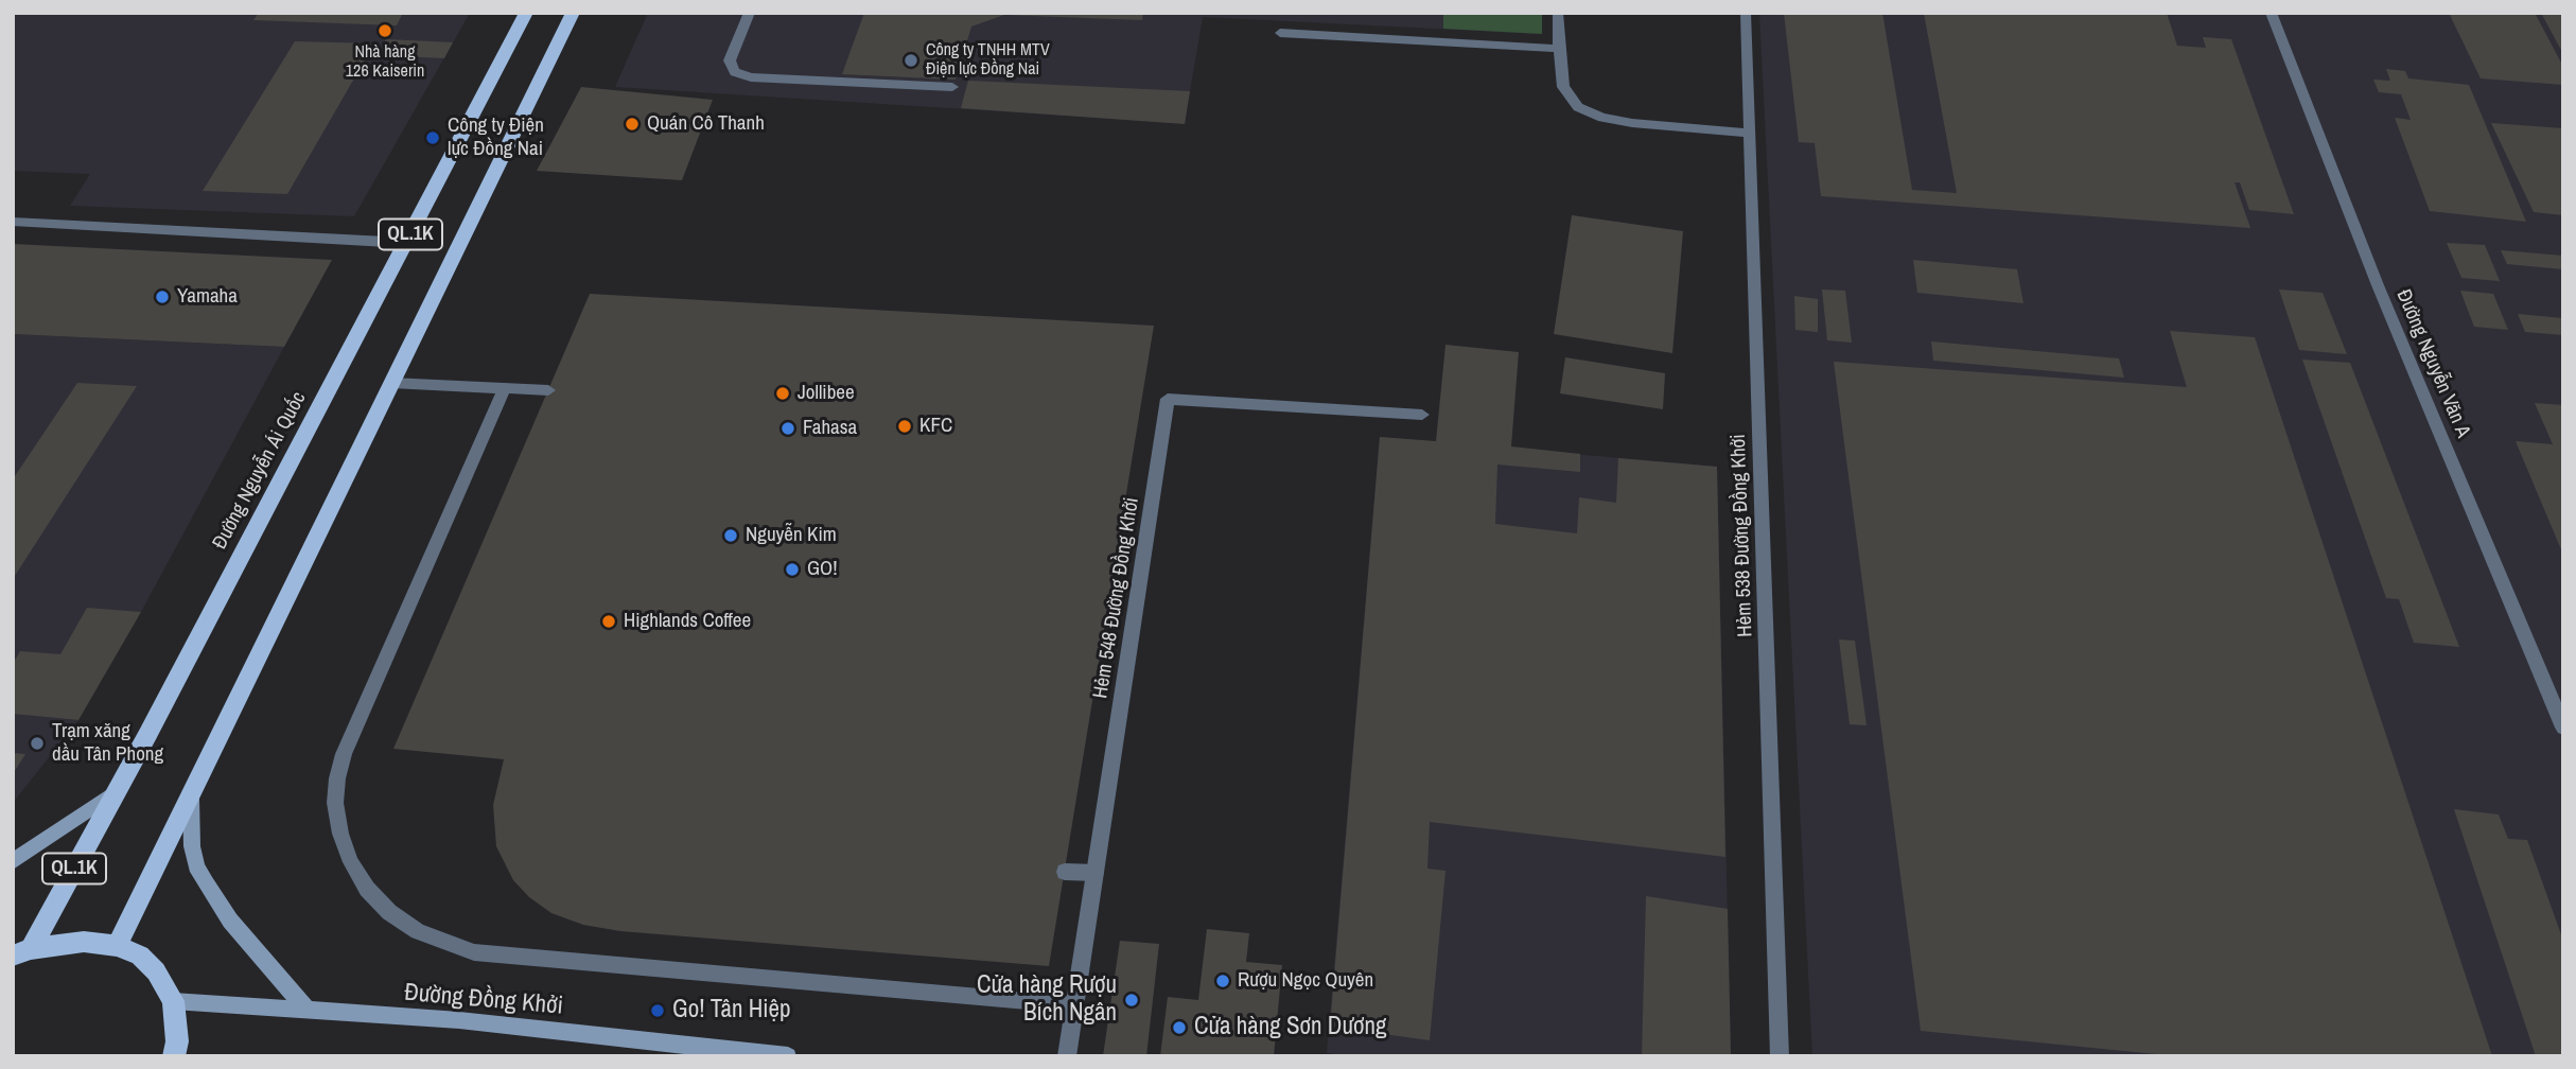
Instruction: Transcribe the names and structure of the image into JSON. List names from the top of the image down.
{
  "streets": {
    "main road": ["QL.1K", "Đường Nguyễn Ái Quốc", "Đường Đồng Khởi"],
    "street": ["Đường Nguyễn Văn A", "Hẻm 538 Đường Đồng Khởi", "Hẻm 548 Đường Đồng Khởi"]
  },
  "places": [
    "Nhà hàng 126 Kaiserin",
    "Công ty TNHH MTV Điện lực Đồng Nai",
    "Quán Cô Thanh",
    "Công ty Điện lực Đồng Nai",
    "Yamaha",
    "Jollibee",
    "KFC",
    "Fahasa",
    "Nguyễn Kim",
    "GO!",
    "Highlands Coffee",
    "Trạm xăng dầu Tân Phong",
    "Rượu Ngọc Quyên",
    "Cửa hàng Rượu Bích Ngân",
    "Go! Tân Hiệp",
    "Cửa hàng Sơn Dương"
  ]
}
